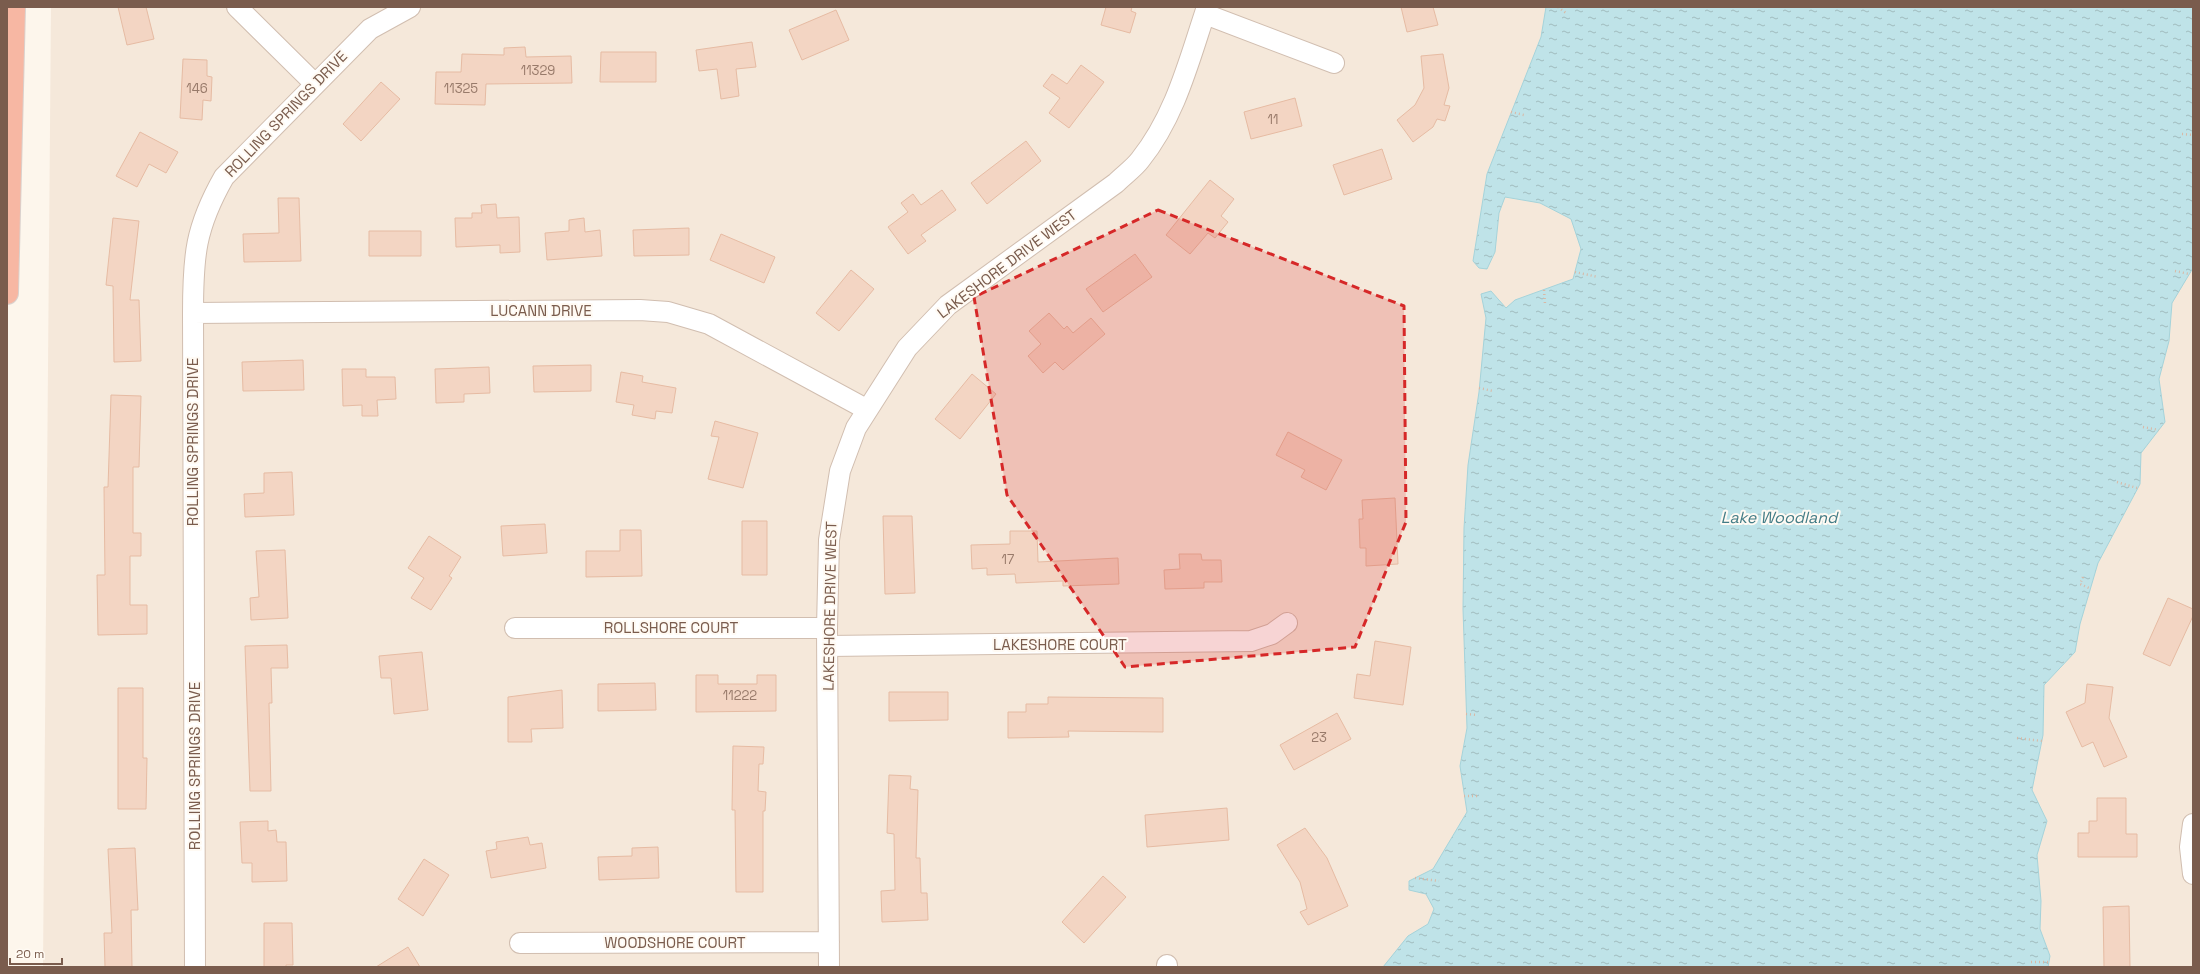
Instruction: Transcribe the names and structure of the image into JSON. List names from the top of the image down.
{
  "streets": {
    "street": [
      "ROLLING SPRINGS DRIVE",
      "LAKESHORE DRIVE WEST",
      "LUCANN DRIVE",
      "ROLLSHORE COURT",
      "LAKESHORE COURT",
      "WOODSHORE COURT"
    ]
  },
  "crossings": [
    ["ROLLING SPRINGS DRIVE", "LUCANN DRIVE"],
    ["LAKESHORE DRIVE WEST", "LUCANN DRIVE"],
    ["LAKESHORE DRIVE WEST", "ROLLSHORE COURT"],
    ["LAKESHORE DRIVE WEST", "LAKESHORE COURT"],
    ["LAKESHORE DRIVE WEST", "WOODSHORE COURT"],
    ["ROLLSHORE COURT", "LAKESHORE COURT"]
  ],
  "water": ["Lake Woodland"],
  "house_numbers": [
    "11329",
    "146",
    "11325",
    "11",
    "17",
    "11222",
    "23"
  ],
  "scale_bar": "20 m"
}
